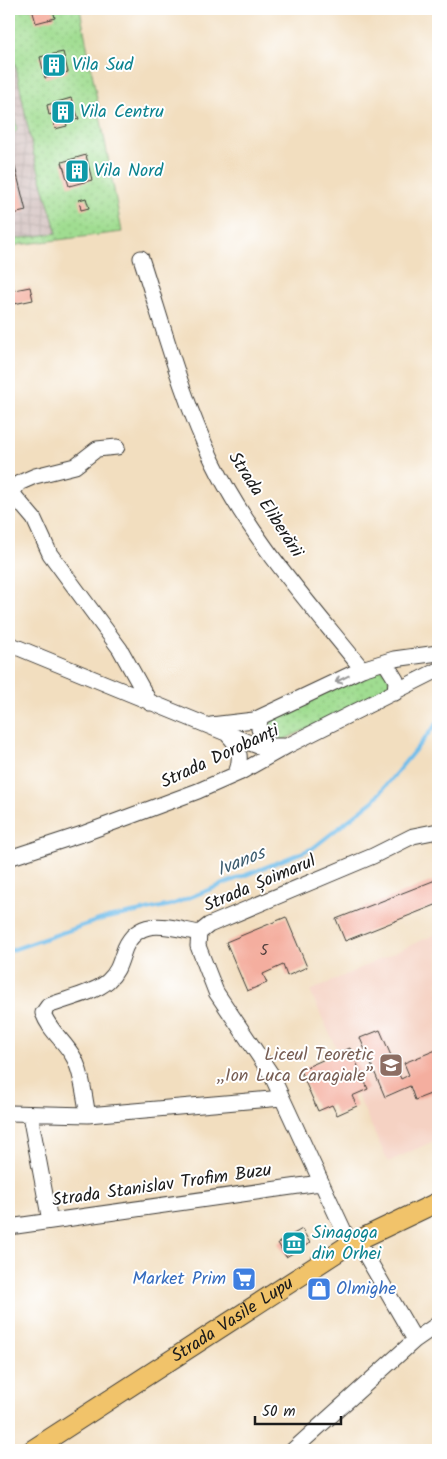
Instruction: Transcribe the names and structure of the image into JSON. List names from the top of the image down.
{
  "streets": {
    "main road": ["Strada Vasile Lupu"],
    "street": [
      "Strada Eliberării",
      "Strada Dorobanți",
      "Strada Șoimarul",
      "Strada Stanislav Trofim Buzu"
    ]
  },
  "crossings": [
    ["Strada Șoimarul", "Strada Stanislav Trofim Buzu"],
    ["Strada Șoimarul", "Strada Vasile Lupu"]
  ],
  "water": ["Ivanos"],
  "places": {
    "building": ["Vila Sud", "Vila Centru", "Vila Nord"],
    "school or university": ["Liceul Teoretic „Ion Luca Caragiale”"],
    "museum": ["Sinagoga din Orhei"],
    "supermarket": ["Market Prim"],
    "shop": ["Olmighe"]
  },
  "house_numbers": ["5"],
  "scale_bar": "50 m"
}
